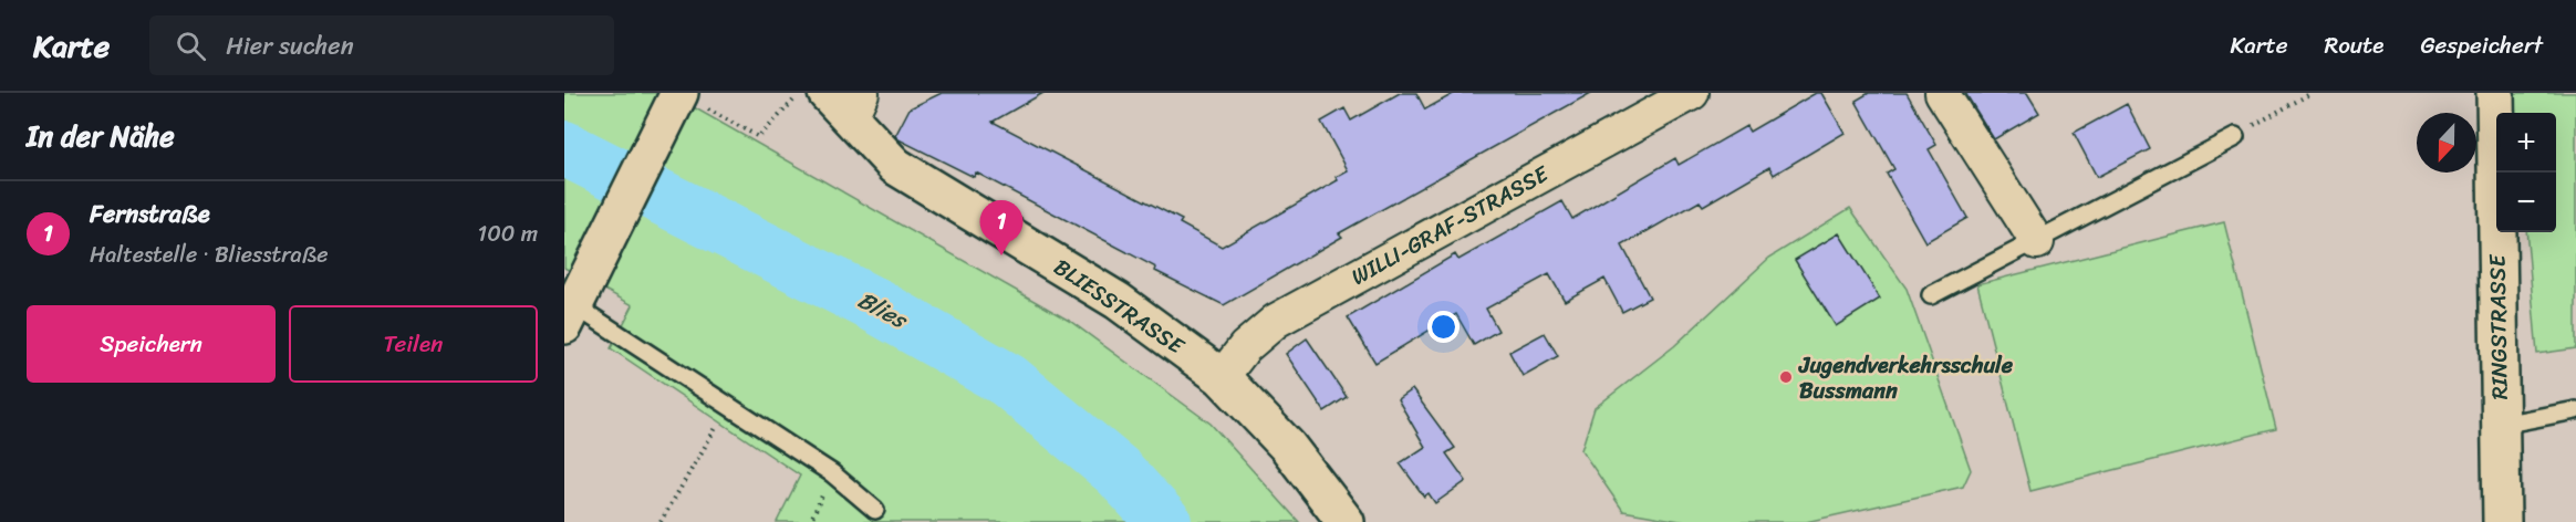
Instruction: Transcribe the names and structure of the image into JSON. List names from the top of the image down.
{
  "streets": {
    "main road": ["BLIESSTRASSE", "RINGSTRASSE"],
    "street": ["WILLI-GRAF-STRASSE"]
  },
  "crossings": [
    ["WILLI-GRAF-STRASSE", "BLIESSTRASSE"]
  ],
  "water": ["Blies"],
  "places": ["Jugendverkehrsschule Bussmann"],
  "north": "bottom",
  "page": {
    "header": "Karte",
    "search": "Hier suchen",
    "nav": ["Karte", "Route", "Gespeichert"],
    "heading": "In der Nähe",
    "map_buttons": ["+", "−"],
    "list": [
      {
        "mark": "1",
        "name": "Fernstraße",
        "note": "Haltestelle · Bliesstraße",
        "value": "100 m"
      }
    ],
    "pins": "1",
    "buttons": ["Speichern", "Teilen"]
  }
}
